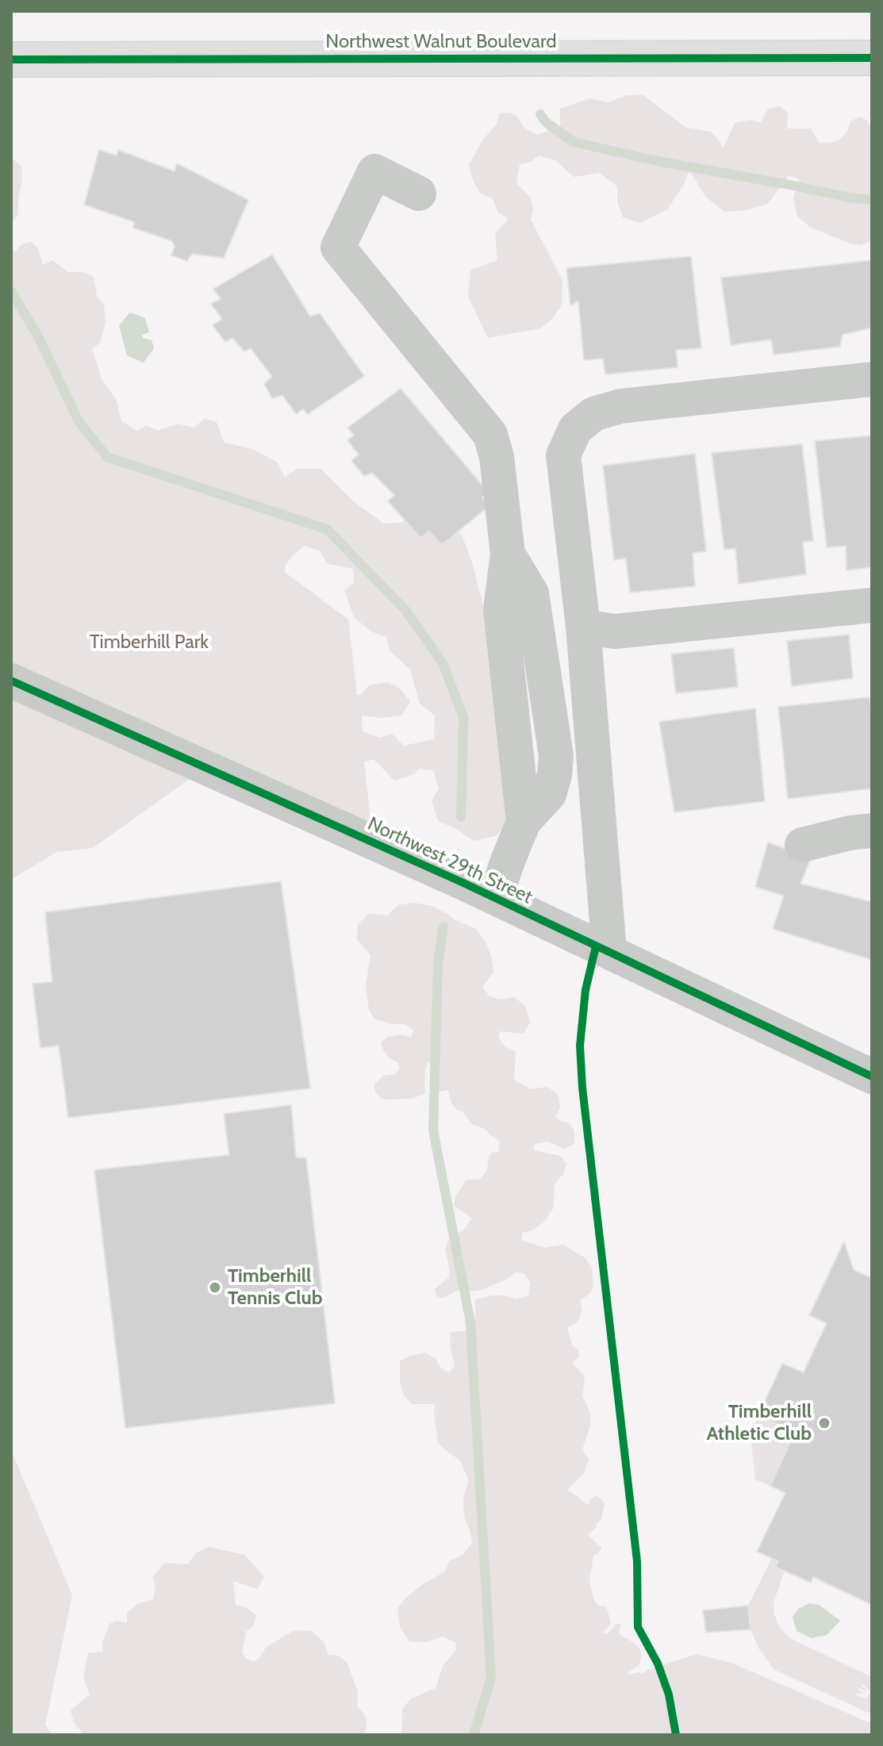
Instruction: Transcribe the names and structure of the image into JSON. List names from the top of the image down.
{
  "streets": {
    "main road": ["Northwest Walnut Boulevard"],
    "street": ["Northwest 29th Street"]
  },
  "parks": ["Timberhill Park"],
  "places": ["Timberhill Tennis Club", "Timberhill Athletic Club"]
}
